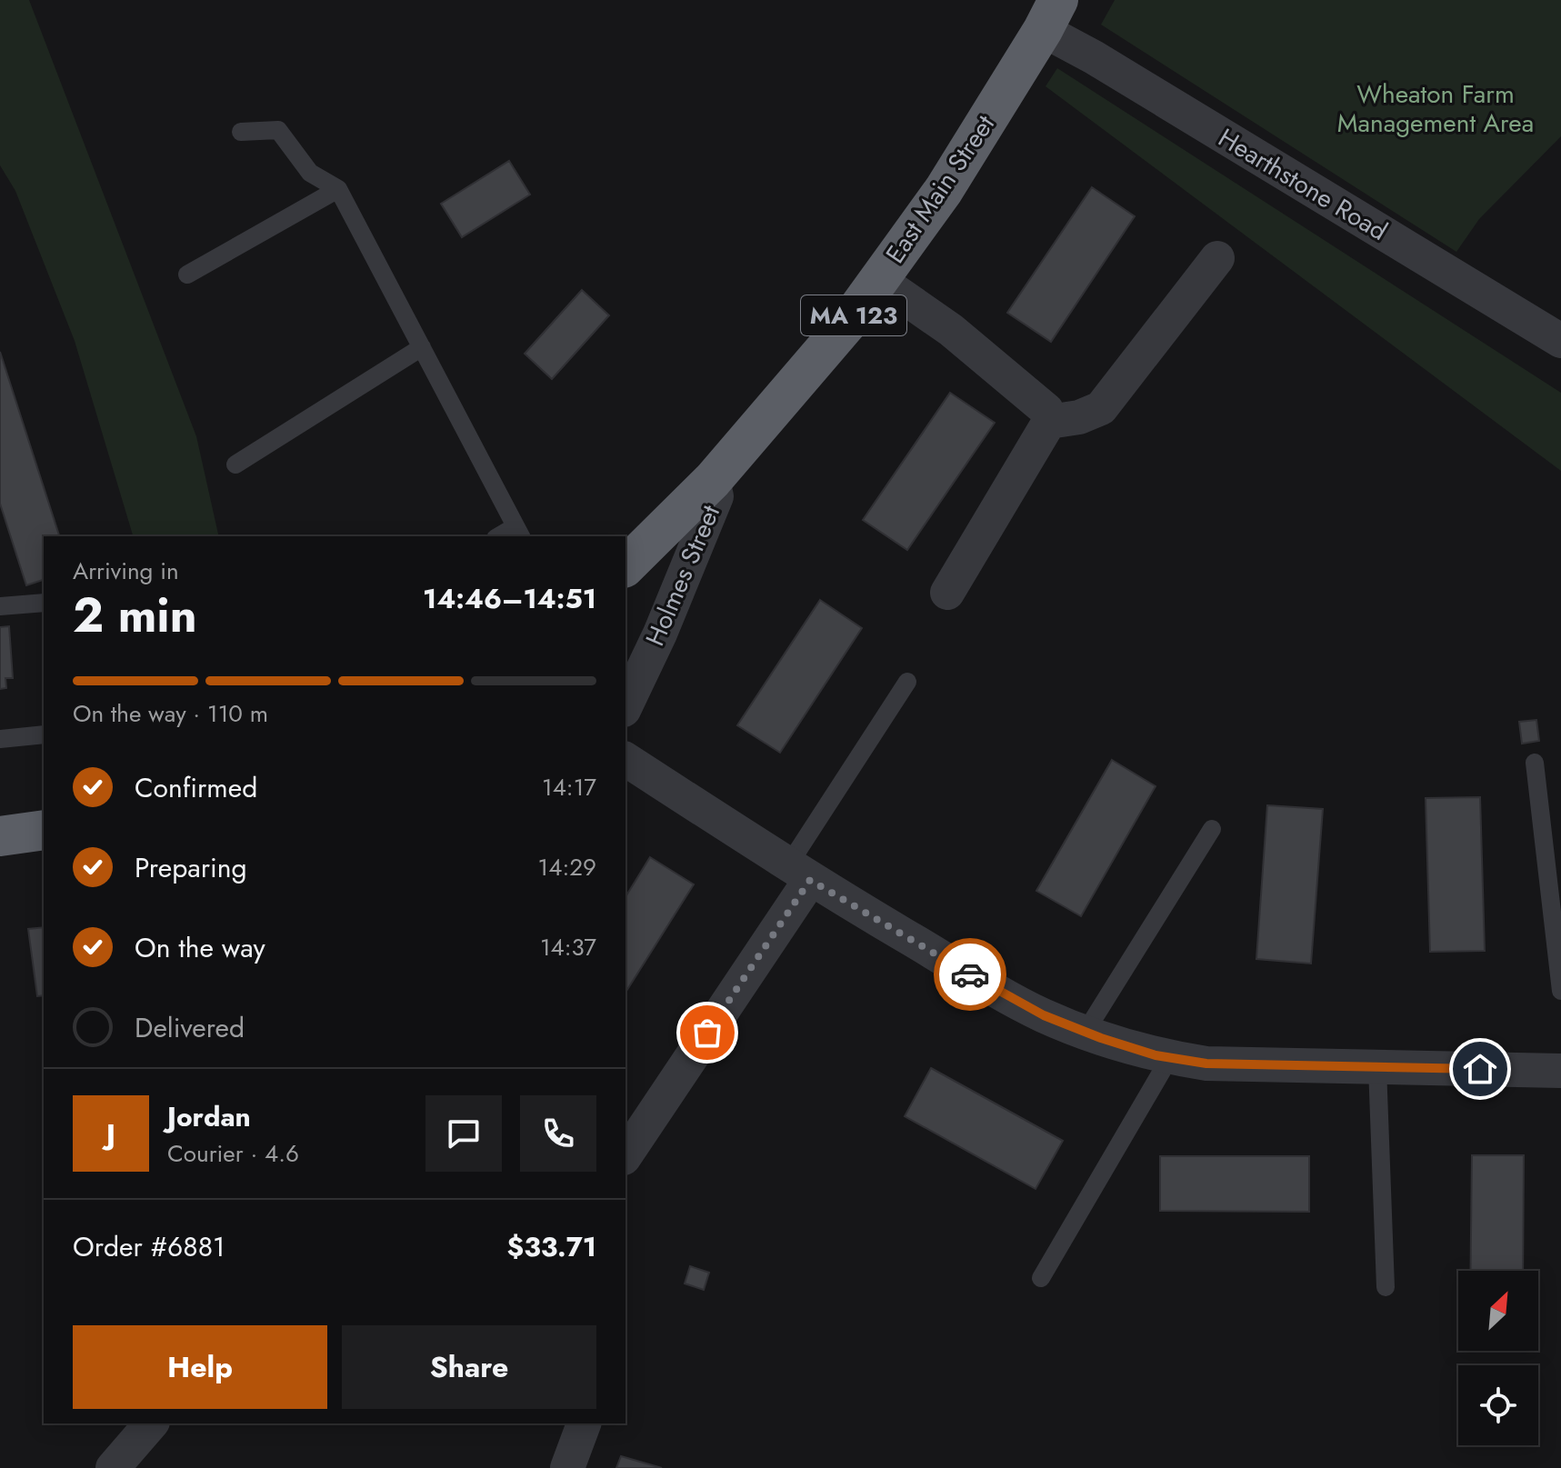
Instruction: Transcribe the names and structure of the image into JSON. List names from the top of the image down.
{
  "streets": {
    "highway": ["East Main Street", "MA 123"],
    "street": ["Hearthstone Road", "Holmes Street"]
  },
  "crossings": [
    ["Hearthstone Road", "East Main Street"],
    ["East Main Street", "Holmes Street"]
  ],
  "parks": ["Wheaton Farm Management Area"],
  "north": "top right",
  "page": {
    "heading": ["2 min", "Arriving in", "14:46–14:51"],
    "panel": [
      "Jordan",
      "Courier · 4.6",
      "Order #6881",
      "$33.71"
    ],
    "bar": "On the way · 110 m",
    "list": [
      ["Confirmed", "14:17"],
      ["Preparing", "14:29"],
      ["On the way", "14:37"],
      "Delivered"
    ],
    "round": "J",
    "buttons": ["Help", "Share"]
  }
}
